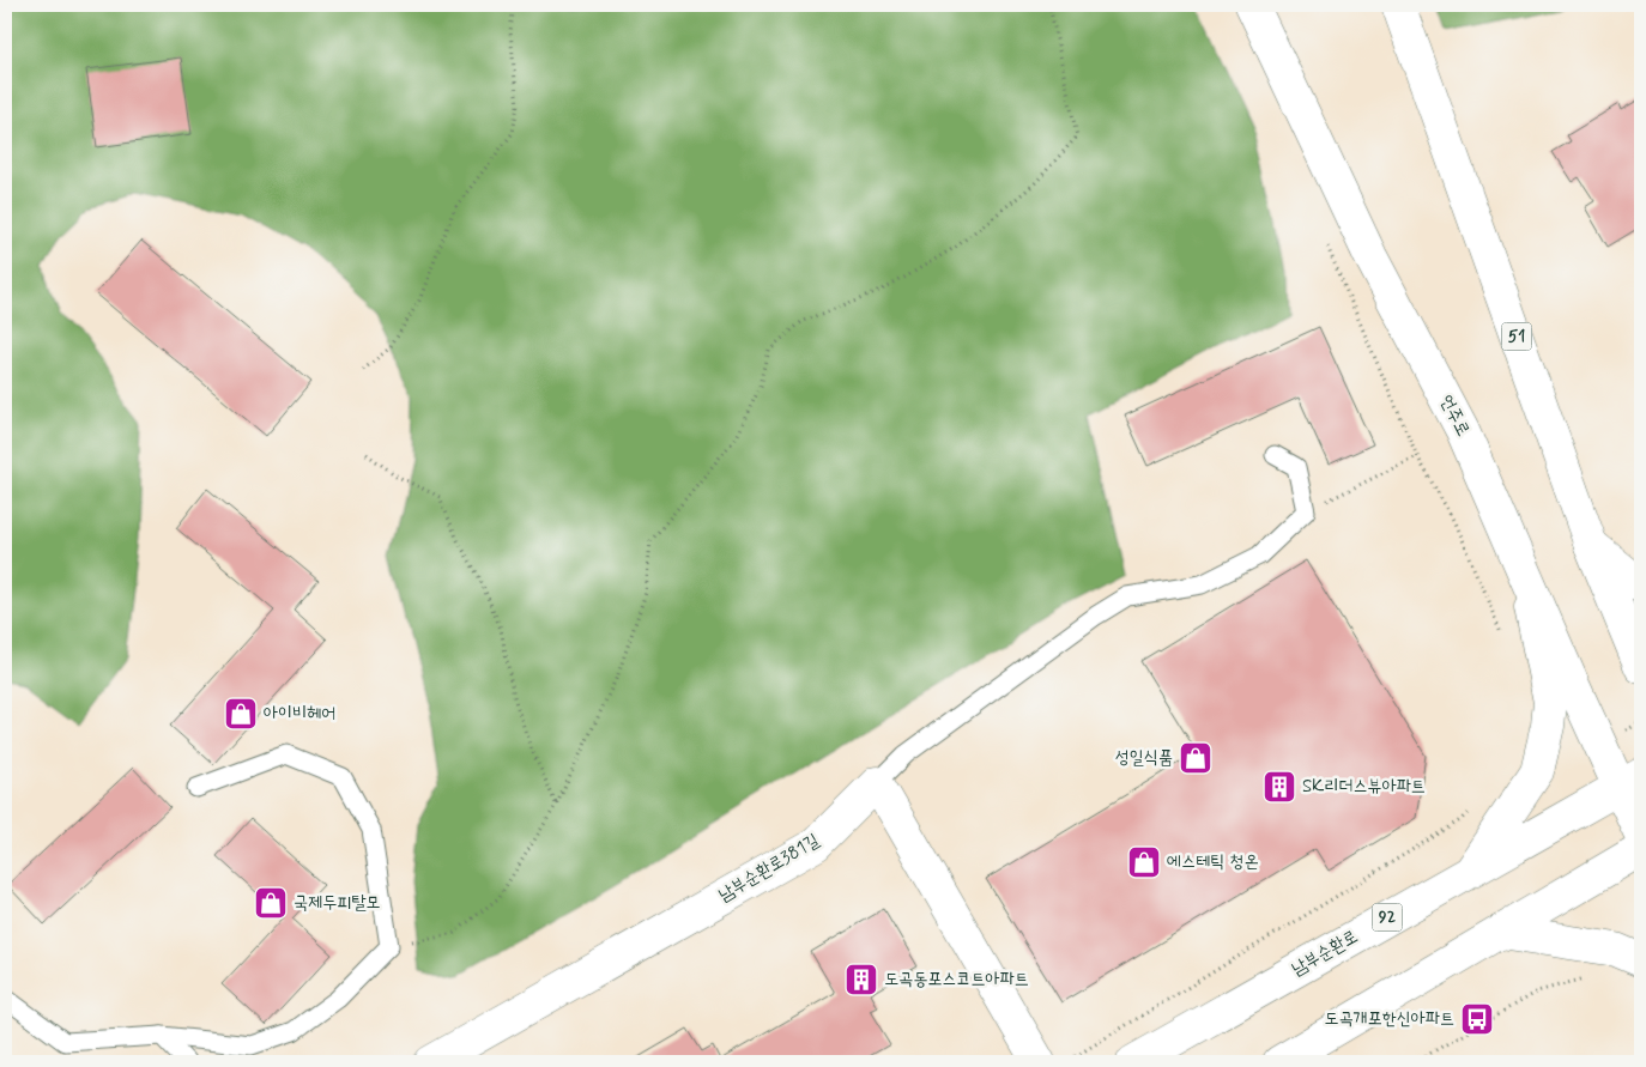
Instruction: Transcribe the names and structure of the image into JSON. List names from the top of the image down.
{
  "streets": {
    "main road": [
      "51",
      "언주로",
      "남부순환로381길",
      "92",
      "남부순환로"
    ]
  },
  "crossings": [
    ["언주로", "남부순환로"]
  ],
  "places": {
    "shop": [
      "아이비헤어",
      "성일식품",
      "에스테틱 청온",
      "국제두피탈모"
    ],
    "building": ["SK리더스뷰아파트", "도곡동포스코트아파트"],
    "bus stop": ["도곡개포한신아파트"]
  }
}
